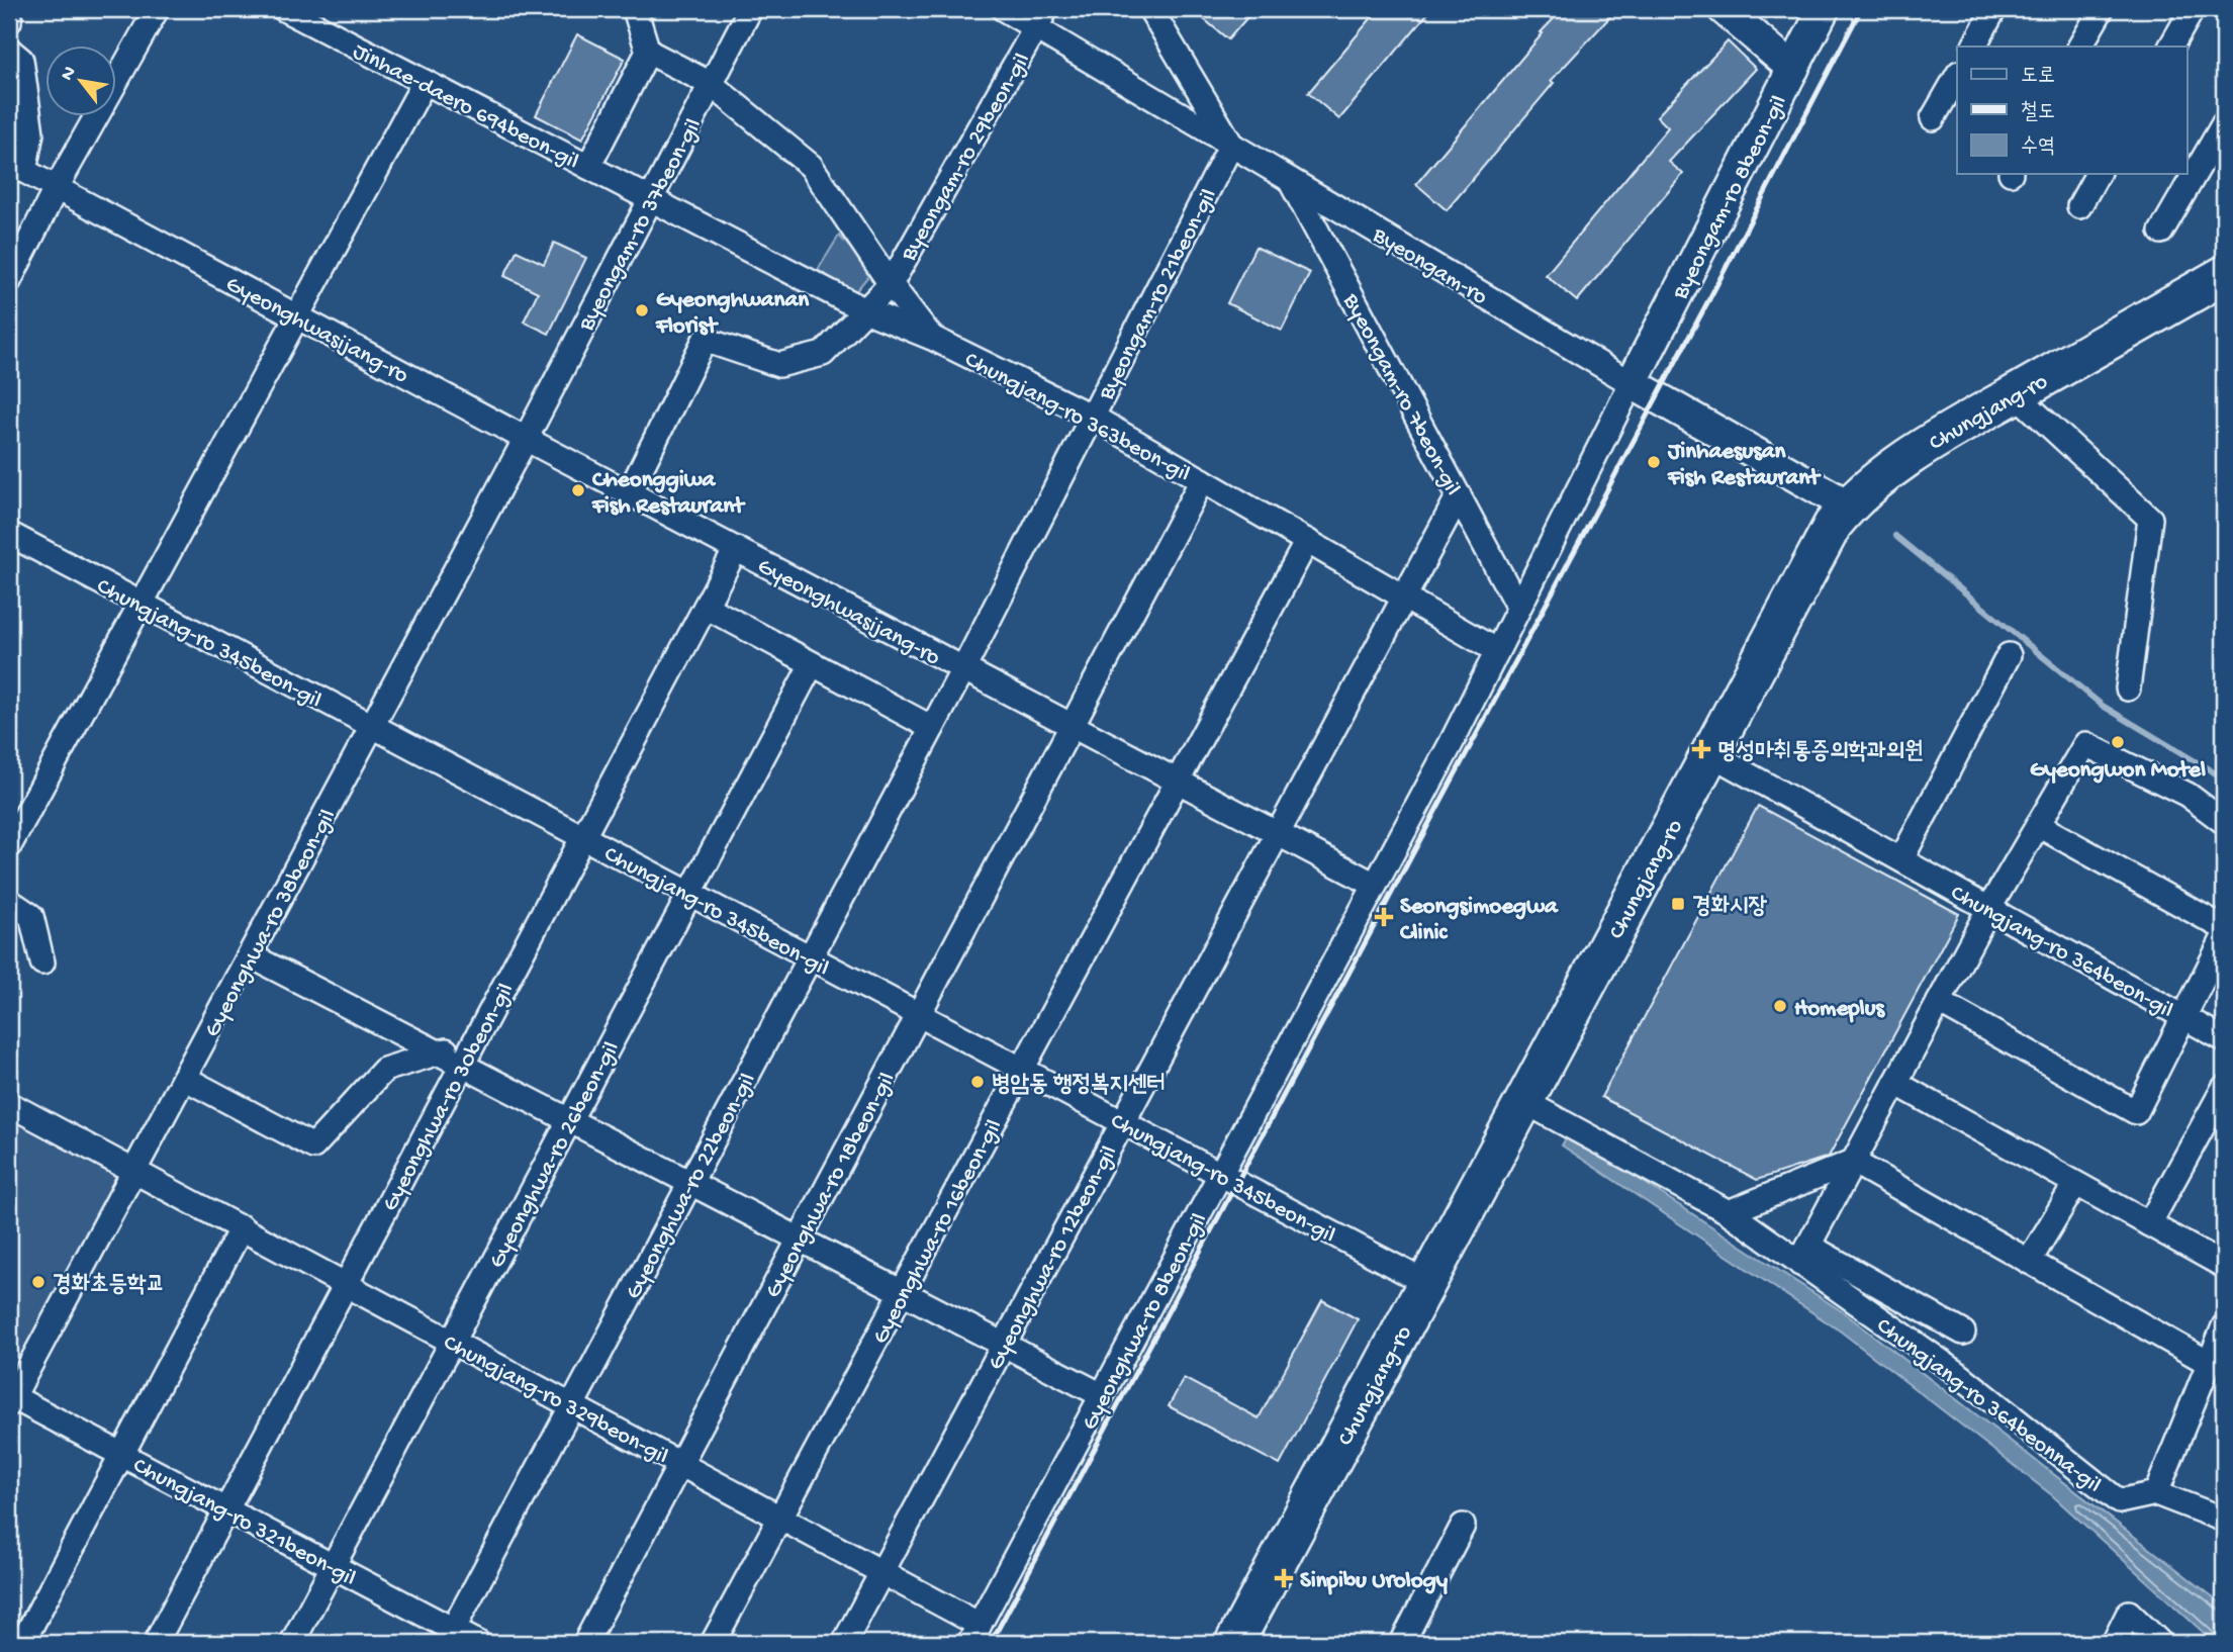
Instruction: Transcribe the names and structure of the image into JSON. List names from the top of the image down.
{
  "streets": {
    "main road": ["Chungjang-ro"],
    "street": [
      "Jinhae-daero 694beon-gil",
      "Byeongam-ro 29beon-gil",
      "Byeongam-ro 8beon-gil",
      "Byeongam-ro 37beon-gil",
      "Byeongam-ro",
      "Byeongam-ro 21beon-gil",
      "Gyeonghwasijang-ro",
      "Byeongam-ro 7beon-gil",
      "Chungjang-ro 363beon-gil",
      "Chungjang-ro 345beon-gil",
      "Gyeonghwa-ro 38beon-gil",
      "Chungjang-ro 364beon-gil",
      "Gyeonghwa-ro 30beon-gil",
      "Gyeonghwa-ro 26beon-gil",
      "Gyeonghwa-ro 18beon-gil",
      "Gyeonghwa-ro 22beon-gil",
      "Gyeonghwa-ro 16beon-gil",
      "Gyeonghwa-ro 12beon-gil",
      "Gyeonghwa-ro 8beon-gil",
      "Chungjang-ro 329beon-gil",
      "Chungjang-ro 364beonna-gil",
      "Chungjang-ro 321beon-gil"
    ]
  },
  "crossings": [
    ["Jinhae-daero 694beon-gil", "Byeongam-ro 37beon-gil"],
    ["Jinhae-daero 694beon-gil", "Chungjang-ro 363beon-gil"],
    ["Byeongam-ro 29beon-gil", "Byeongam-ro"],
    ["Byeongam-ro 8beon-gil", "Byeongam-ro"],
    ["Byeongam-ro 37beon-gil", "Gyeonghwasijang-ro"],
    ["Byeongam-ro 37beon-gil", "Chungjang-ro 363beon-gil"],
    ["Byeongam-ro 37beon-gil", "Gyeonghwa-ro 38beon-gil"],
    ["Byeongam-ro", "Byeongam-ro 21beon-gil"],
    ["Byeongam-ro", "Byeongam-ro 7beon-gil"],
    ["Byeongam-ro 21beon-gil", "Gyeonghwasijang-ro"],
    ["Byeongam-ro 21beon-gil", "Chungjang-ro 363beon-gil"],
    ["Byeongam-ro 21beon-gil", "Gyeonghwa-ro 22beon-gil"],
    ["Gyeonghwasijang-ro", "Gyeonghwa-ro 38beon-gil"],
    ["Gyeonghwasijang-ro", "Gyeonghwa-ro 30beon-gil"],
    ["Gyeonghwasijang-ro", "Gyeonghwa-ro 18beon-gil"],
    ["Gyeonghwasijang-ro", "Gyeonghwa-ro 22beon-gil"],
    ["Gyeonghwasijang-ro", "Gyeonghwa-ro 16beon-gil"],
    ["Gyeonghwasijang-ro", "Gyeonghwa-ro 12beon-gil"],
    ["Gyeonghwasijang-ro", "Gyeonghwa-ro 8beon-gil"],
    ["Chungjang-ro", "Chungjang-ro 345beon-gil"],
    ["Chungjang-ro", "Chungjang-ro 364beon-gil"],
    ["Chungjang-ro 345beon-gil", "Gyeonghwa-ro 38beon-gil"],
    ["Chungjang-ro 345beon-gil", "Gyeonghwa-ro 30beon-gil"],
    ["Chungjang-ro 345beon-gil", "Gyeonghwa-ro 26beon-gil"],
    ["Chungjang-ro 345beon-gil", "Gyeonghwa-ro 18beon-gil"],
    ["Chungjang-ro 345beon-gil", "Gyeonghwa-ro 22beon-gil"],
    ["Chungjang-ro 345beon-gil", "Gyeonghwa-ro 16beon-gil"],
    ["Chungjang-ro 345beon-gil", "Gyeonghwa-ro 12beon-gil"],
    ["Chungjang-ro 345beon-gil", "Gyeonghwa-ro 8beon-gil"],
    ["Gyeonghwa-ro 38beon-gil", "Chungjang-ro 329beon-gil"],
    ["Gyeonghwa-ro 38beon-gil", "Chungjang-ro 321beon-gil"],
    ["Gyeonghwa-ro 30beon-gil", "Chungjang-ro 329beon-gil"],
    ["Gyeonghwa-ro 30beon-gil", "Chungjang-ro 321beon-gil"],
    ["Gyeonghwa-ro 26beon-gil", "Chungjang-ro 329beon-gil"],
    ["Gyeonghwa-ro 26beon-gil", "Chungjang-ro 321beon-gil"],
    ["Gyeonghwa-ro 18beon-gil", "Chungjang-ro 329beon-gil"],
    ["Gyeonghwa-ro 22beon-gil", "Chungjang-ro 329beon-gil"],
    ["Gyeonghwa-ro 22beon-gil", "Chungjang-ro 321beon-gil"],
    ["Gyeonghwa-ro 16beon-gil", "Chungjang-ro 329beon-gil"],
    ["Gyeonghwa-ro 12beon-gil", "Chungjang-ro 329beon-gil"],
    ["Gyeonghwa-ro 8beon-gil", "Chungjang-ro 329beon-gil"]
  ],
  "places": {
    "other": [
      "Gyeonghwanan Florist",
      "Jinhaesusan Fish Restaurant",
      "Cheonggiwa Fish Restaurant",
      "Gyeongwon Motel",
      "Homeplus",
      "병암동 행정복지센터",
      "경화초등학교"
    ],
    "health": ["명성마취통증의학과의원", "Seongsimoegwa Clinic", "Sinpibu Urology"],
    "transit": ["경화시장"]
  },
  "legend": ["도로", "철도", "수역"],
  "north": "top left"
}
